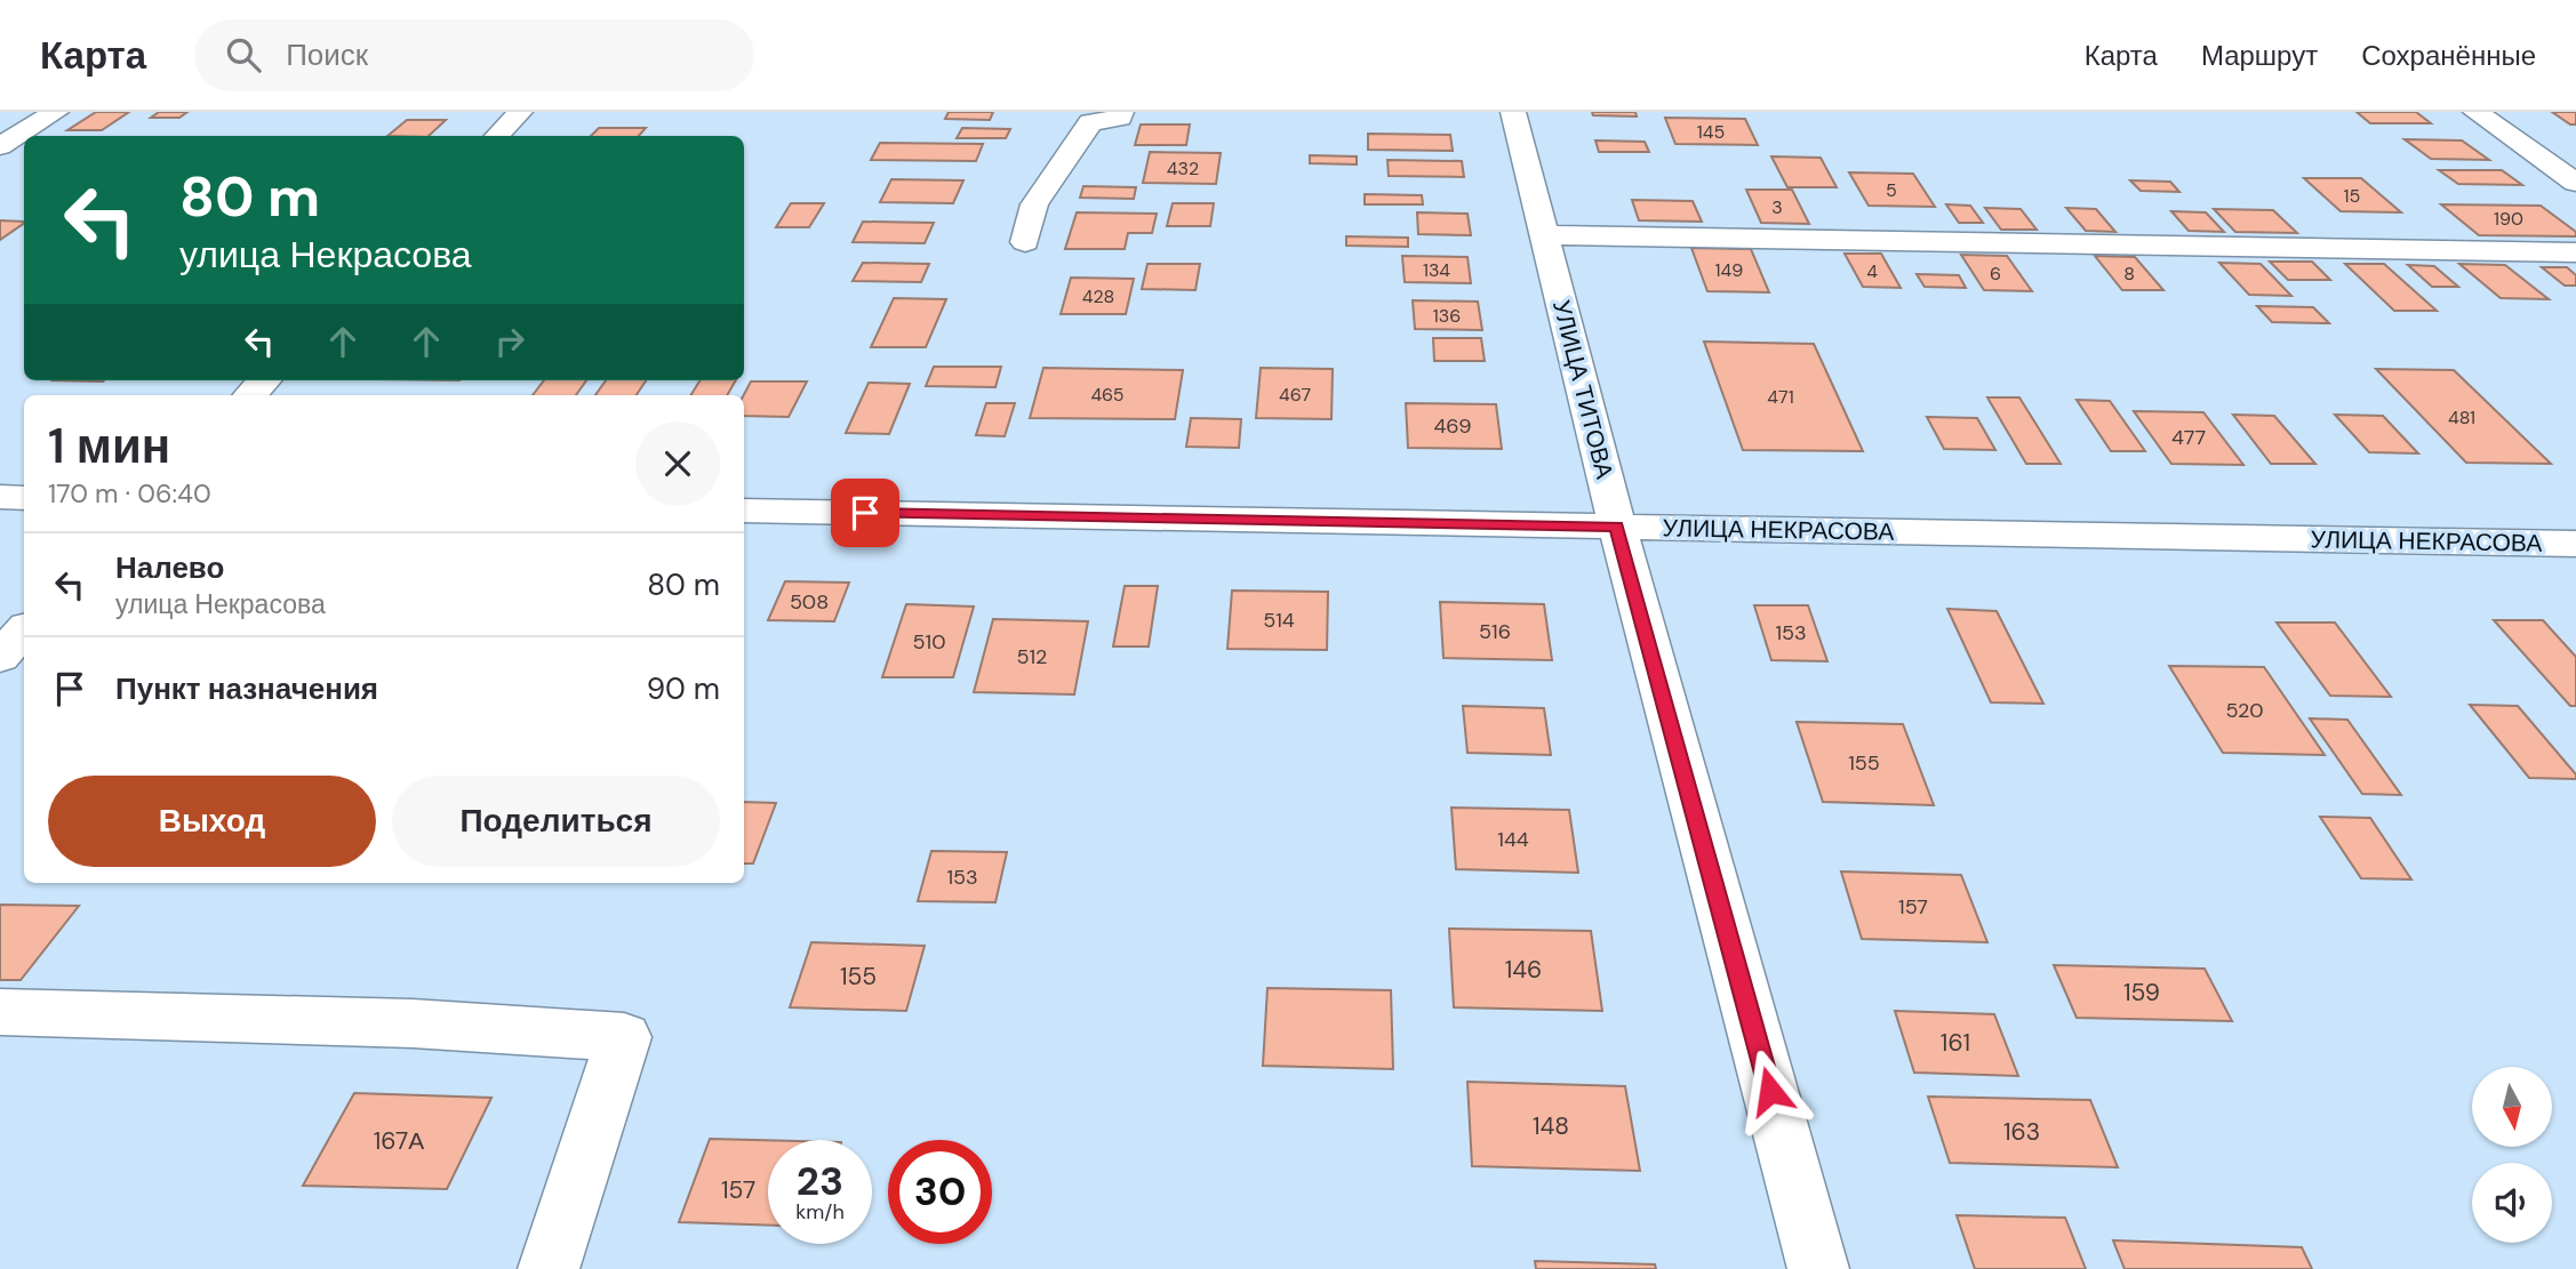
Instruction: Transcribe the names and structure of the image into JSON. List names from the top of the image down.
{
  "streets": {
    "street": ["УЛИЦА ТИТОВА", "УЛИЦА НЕКРАСОВА"]
  },
  "crossings": [
    ["УЛИЦА ТИТОВА", "УЛИЦА НЕКРАСОВА"]
  ],
  "house_numbers": [
    "145",
    "432",
    "5",
    "15",
    "3",
    "190",
    "134",
    "149",
    "4",
    "6",
    "8",
    "428",
    "136",
    "465",
    "467",
    "471",
    "481",
    "469",
    "477",
    "508",
    "514",
    "516",
    "153",
    "510",
    "512",
    "520",
    "155",
    "144",
    "153",
    "157",
    "146",
    "155",
    "159",
    "161",
    "148",
    "163",
    "167А",
    "157"
  ],
  "north": "bottom",
  "page": {
    "header": "Карта",
    "search": "Поиск",
    "nav": ["Карта", "Маршрут", "Сохранённые"],
    "turn": ["80 m", "улица Некрасова"],
    "heading": ["1 мин", "170 m · 06:40"],
    "list": [
      {
        "name": "Налево",
        "note": "улица Некрасова",
        "value": "80 m"
      },
      {
        "name": "Пункт назначения",
        "value": "90 m"
      }
    ],
    "buttons": ["Выход", "Поделиться"],
    "speed": "23 km/h",
    "limit": "30"
  }
}
